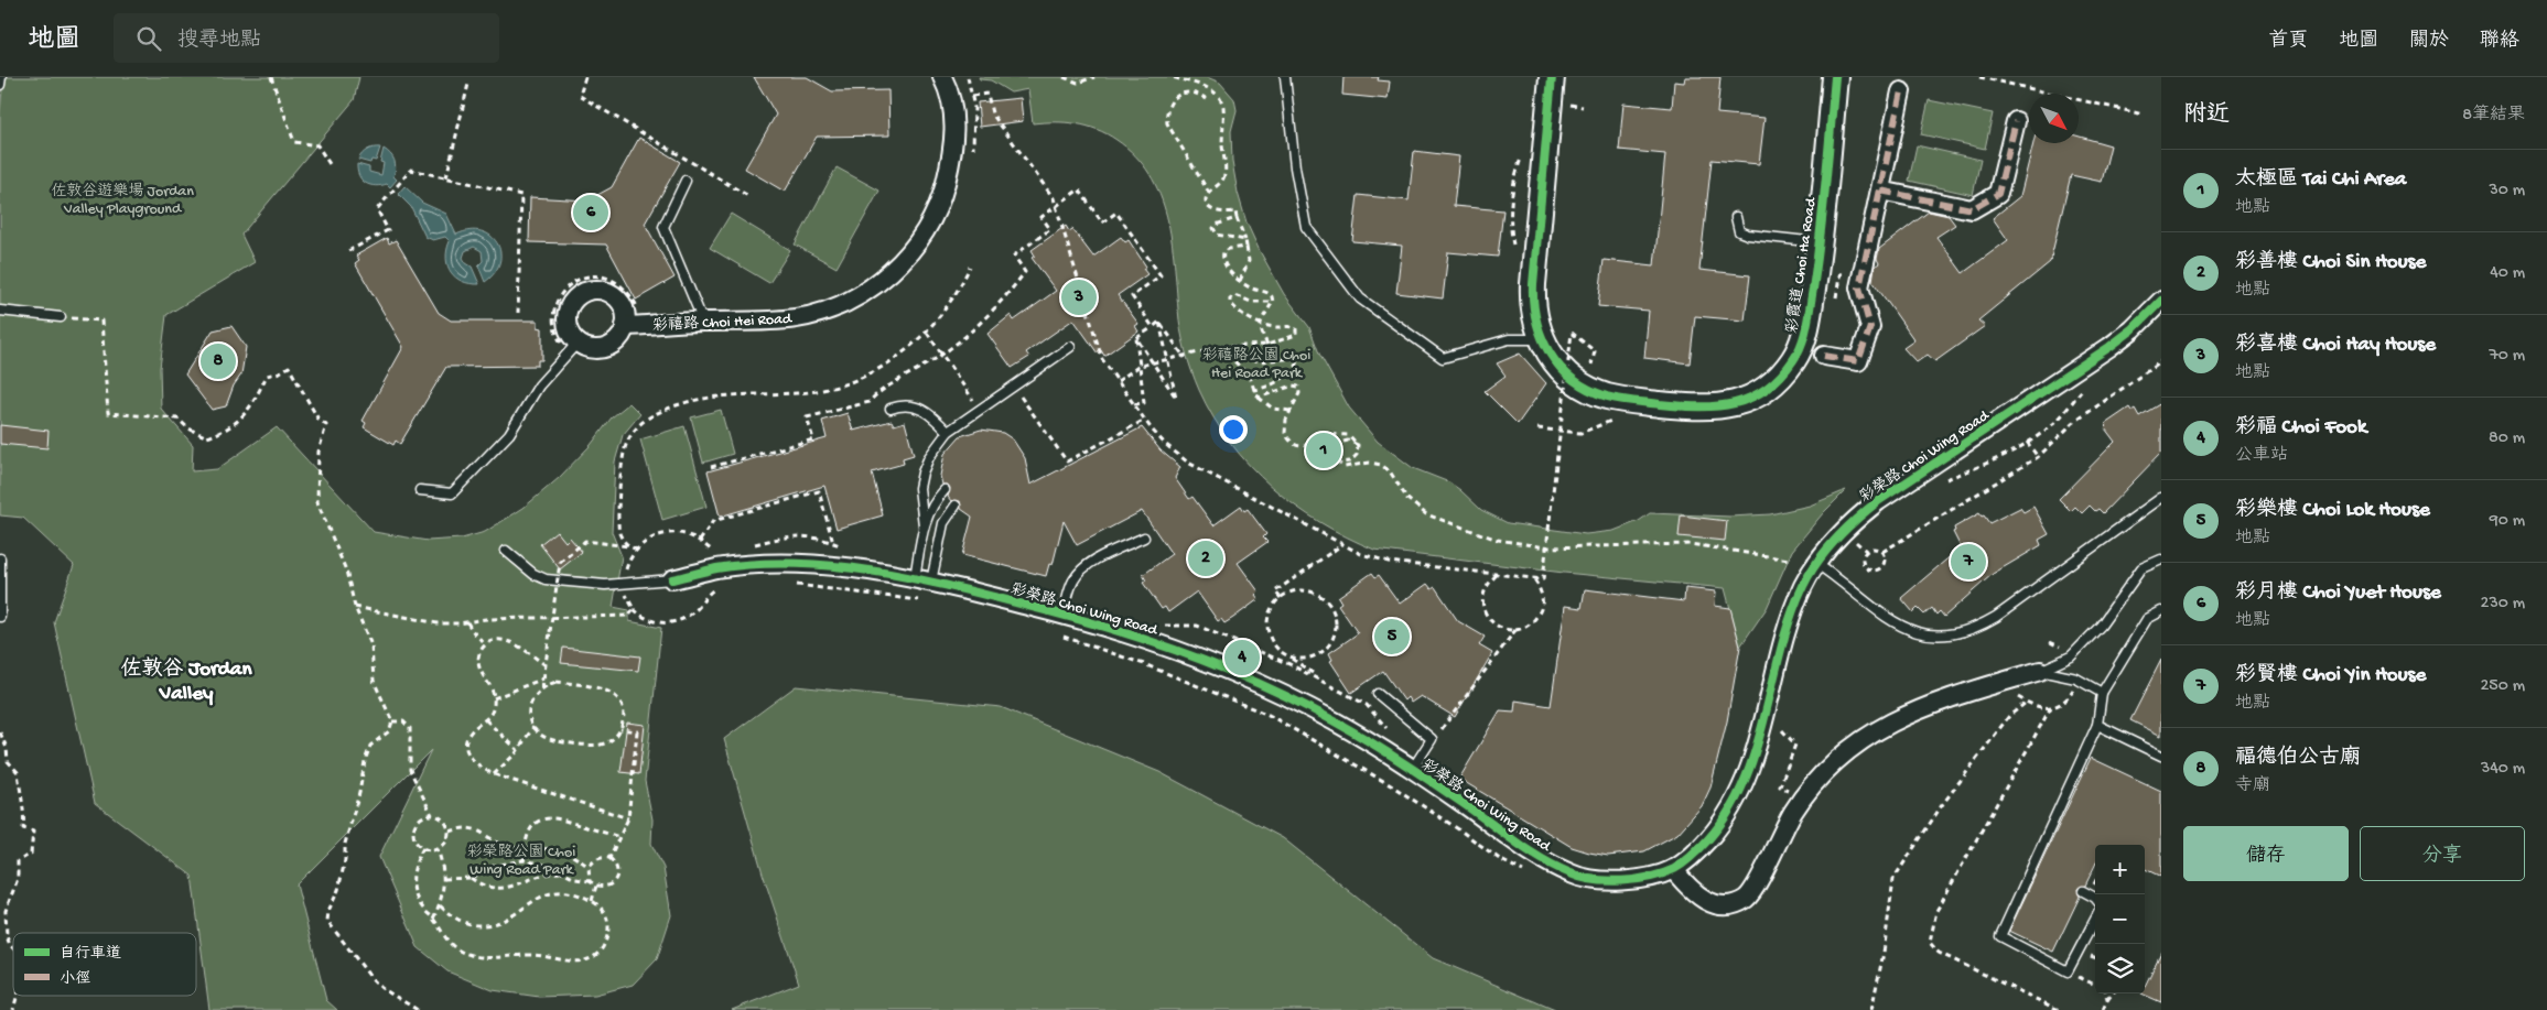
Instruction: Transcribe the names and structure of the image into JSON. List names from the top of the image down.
{
  "streets": {
    "street": ["彩霞道 Choi Ha Road", "彩禧路 Choi Hei Road", "彩榮路 Choi Wing Road"]
  },
  "districts": ["佐敦谷 Jordan Valley"],
  "parks": ["佐敦谷遊樂場 Jordan Valley Playground", "彩禧路公園 Choi Hei Road Park", "彩榮路公園 Choi Wing Road Park"],
  "legend": ["自行車道", "小徑"],
  "north": "bottom right",
  "page": {
    "header": "地圖",
    "search": "搜尋地點",
    "nav": [
      "首頁",
      "地圖",
      "關於",
      "聯絡"
    ],
    "heading": ["附近", "8筆結果"],
    "list": [
      {
        "mark": "1",
        "name": "太極區 Tai Chi Area",
        "note": "地點",
        "value": "30 m"
      },
      {
        "mark": "2",
        "name": "彩善樓 Choi Sin House",
        "note": "地點",
        "value": "40 m"
      },
      {
        "mark": "3",
        "name": "彩喜樓 Choi Hay House",
        "note": "地點",
        "value": "70 m"
      },
      {
        "mark": "4",
        "name": "彩福 Choi Fook",
        "note": "公車站",
        "value": "80 m"
      },
      {
        "mark": "5",
        "name": "彩樂樓 Choi Lok House",
        "note": "地點",
        "value": "90 m"
      },
      {
        "mark": "6",
        "name": "彩月樓 Choi Yuet House",
        "note": "地點",
        "value": "230 m"
      },
      {
        "mark": "7",
        "name": "彩賢樓 Choi Yin House",
        "note": "地點",
        "value": "250 m"
      },
      {
        "mark": "8",
        "name": "福德伯公古廟",
        "note": "寺廟",
        "value": "340 m"
      }
    ],
    "pins": [
      "6",
      "3",
      "8",
      "1",
      "2",
      "7",
      "5",
      "4"
    ],
    "buttons": ["儲存", "分享"],
    "map_buttons": ["+", "−"]
  }
}
